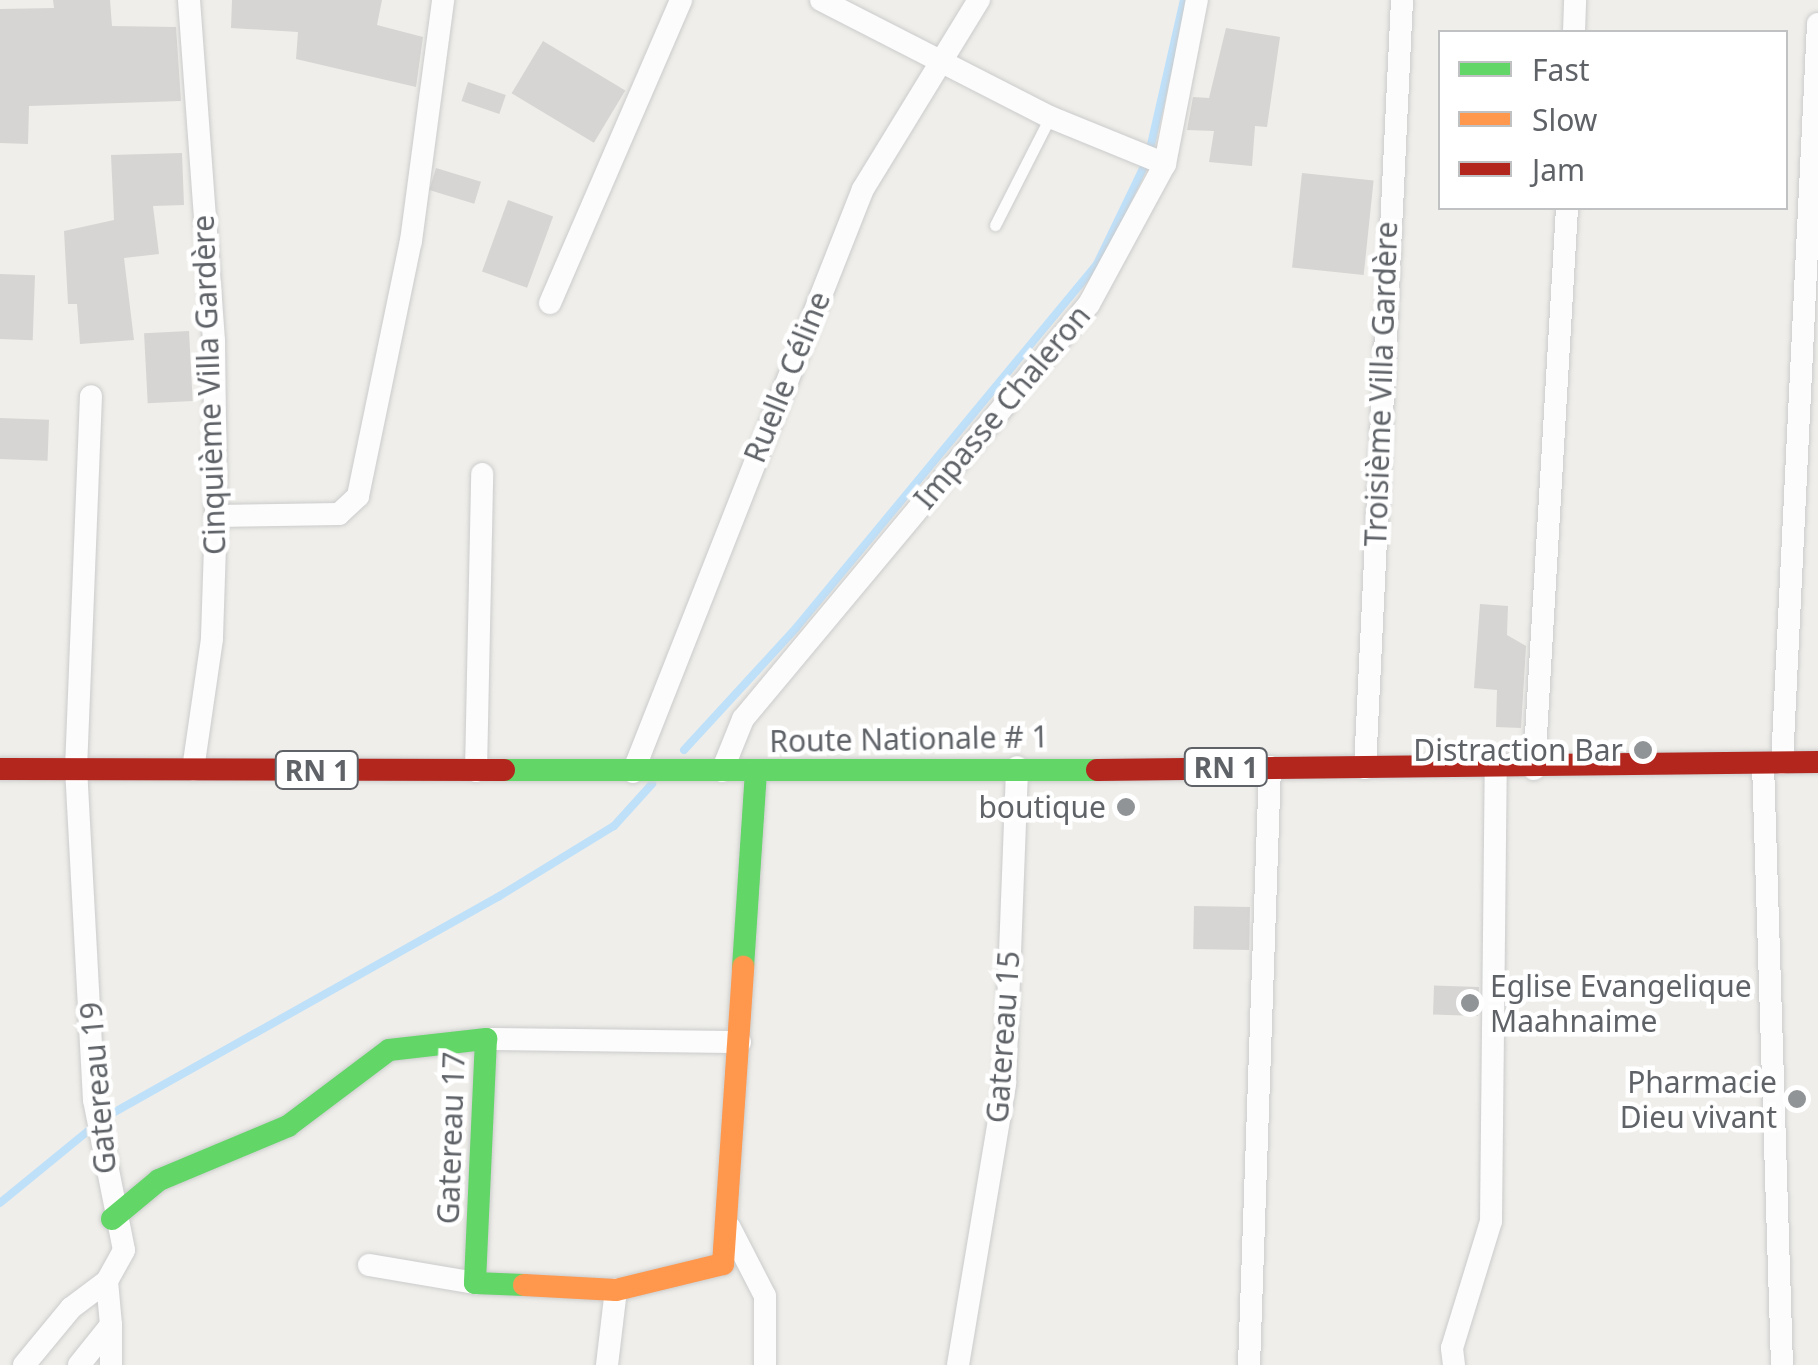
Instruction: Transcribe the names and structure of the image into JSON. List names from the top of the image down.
{
  "streets": {
    "main road": ["Route Nationale # 1", "RN 1", "Gatereau 17"],
    "street": [
      "Ruelle Céline",
      "Troisième Villa Gardère",
      "Cinquième Villa Gardère",
      "Impasse Chaleron",
      "Gatereau 15",
      "Gatereau 19"
    ]
  },
  "crossings": [
    ["Ruelle Céline", "Route Nationale # 1"],
    ["Troisième Villa Gardère", "Route Nationale # 1"],
    ["Cinquième Villa Gardère", "Route Nationale # 1"],
    ["Impasse Chaleron", "Route Nationale # 1"],
    ["Route Nationale # 1", "Gatereau 15"],
    ["Route Nationale # 1", "Gatereau 19"],
    ["Gatereau 19", "Gatereau 17"]
  ],
  "places": [
    "Distraction Bar",
    "boutique",
    "Eglise Evangelique Maahnaime",
    "Pharmacie Dieu vivant"
  ],
  "legend": ["Fast", "Slow", "Jam"]
}
